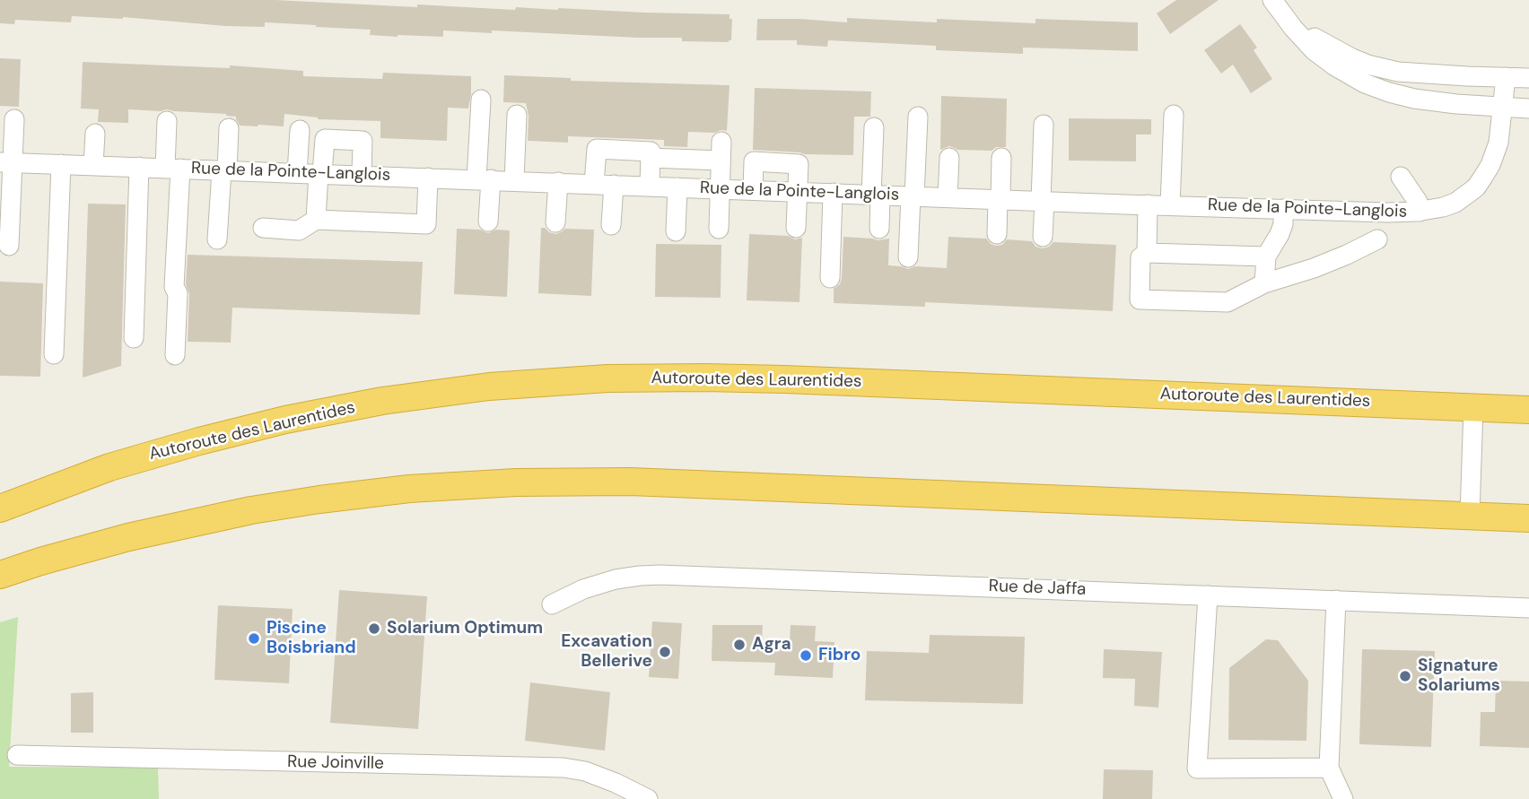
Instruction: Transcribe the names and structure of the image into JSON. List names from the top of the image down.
{
  "streets": {
    "highway": ["Autoroute des Laurentides"],
    "street": ["Rue de la Pointe-Langlois", "Rue de Jaffa", "Rue Joinville"]
  },
  "places": [
    "Solarium Optimum",
    "Piscine Boisbriand",
    "Agra",
    "Excavation Bellerive",
    "Fibro",
    "Signature Solariums"
  ]
}
